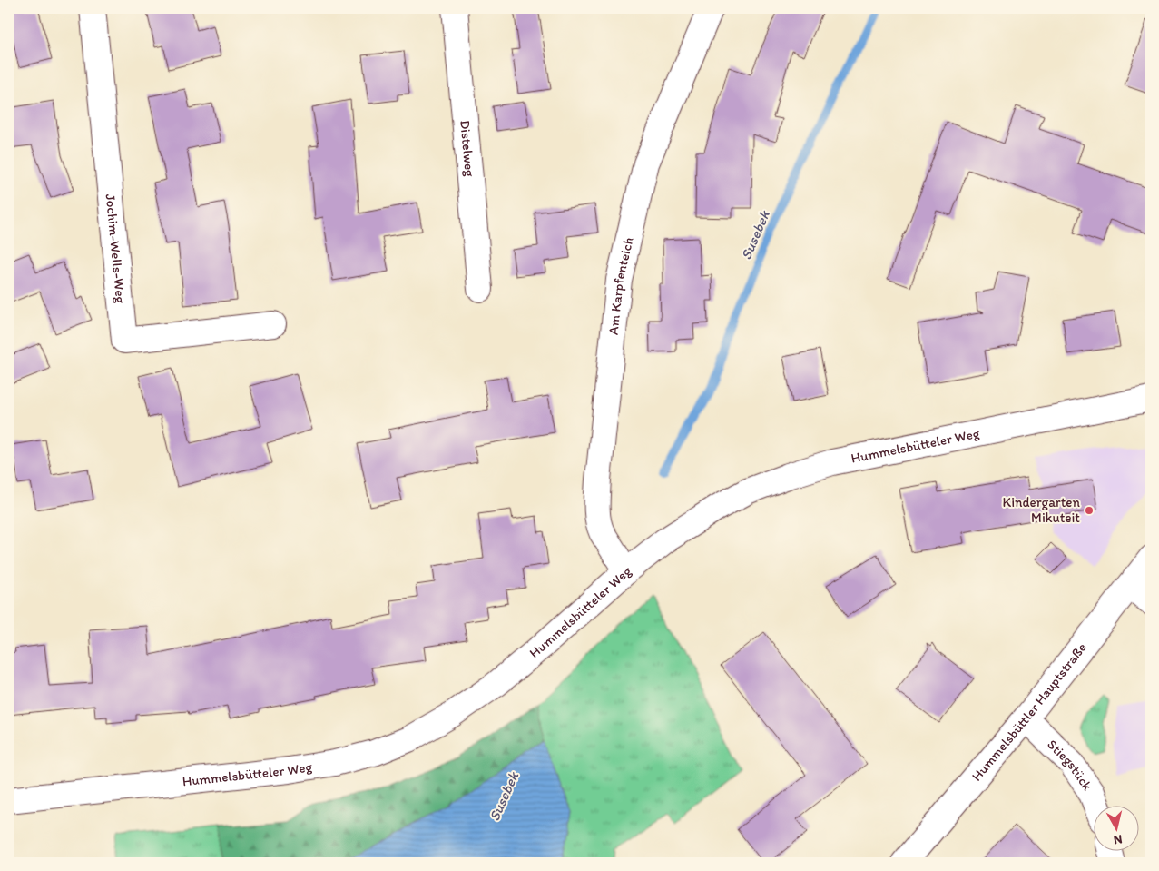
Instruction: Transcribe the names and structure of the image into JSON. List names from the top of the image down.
{
  "streets": {
    "street": [
      "Distelweg",
      "Jochim-Wells-Weg",
      "Am Karpfenteich",
      "Hummelsbütteler Weg",
      "Hummelsbüttler Hauptstraße",
      "Stiegstück"
    ]
  },
  "crossings": [
    ["Am Karpfenteich", "Hummelsbütteler Weg"],
    ["Hummelsbüttler Hauptstraße", "Stiegstück"]
  ],
  "water": ["Susebek"],
  "places": ["Kindergarten Mikuteit"],
  "north": "bottom"
}
